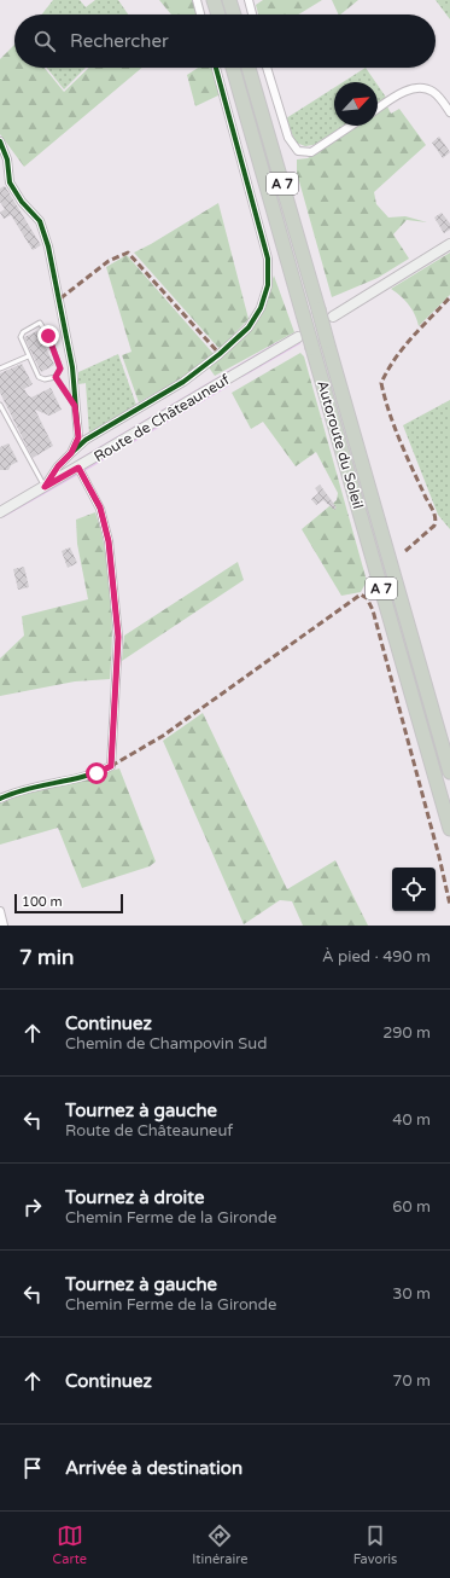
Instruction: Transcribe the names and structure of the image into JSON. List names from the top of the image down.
{
  "streets": {
    "highway": ["A 7", "Autoroute du Soleil"],
    "main road": ["Route de Châteauneuf"]
  },
  "scale_bar": "100 m",
  "north": "top right",
  "page": {
    "search": "Rechercher",
    "scale": "100 m",
    "heading": ["7 min", "À pied · 490 m"],
    "list": [
      ["Continuez", "Chemin de Champovin Sud", "290 m"],
      ["Tournez à gauche", "Route de Châteauneuf", "40 m"],
      ["Tournez à droite", "Chemin Ferme de la Gironde", "60 m"],
      ["Tournez à gauche", "Chemin Ferme de la Gironde", "30 m"],
      ["Continuez", "70 m"],
      "Arrivée à destination"
    ],
    "nav": ["Carte", "Itinéraire", "Favoris"]
  }
}
